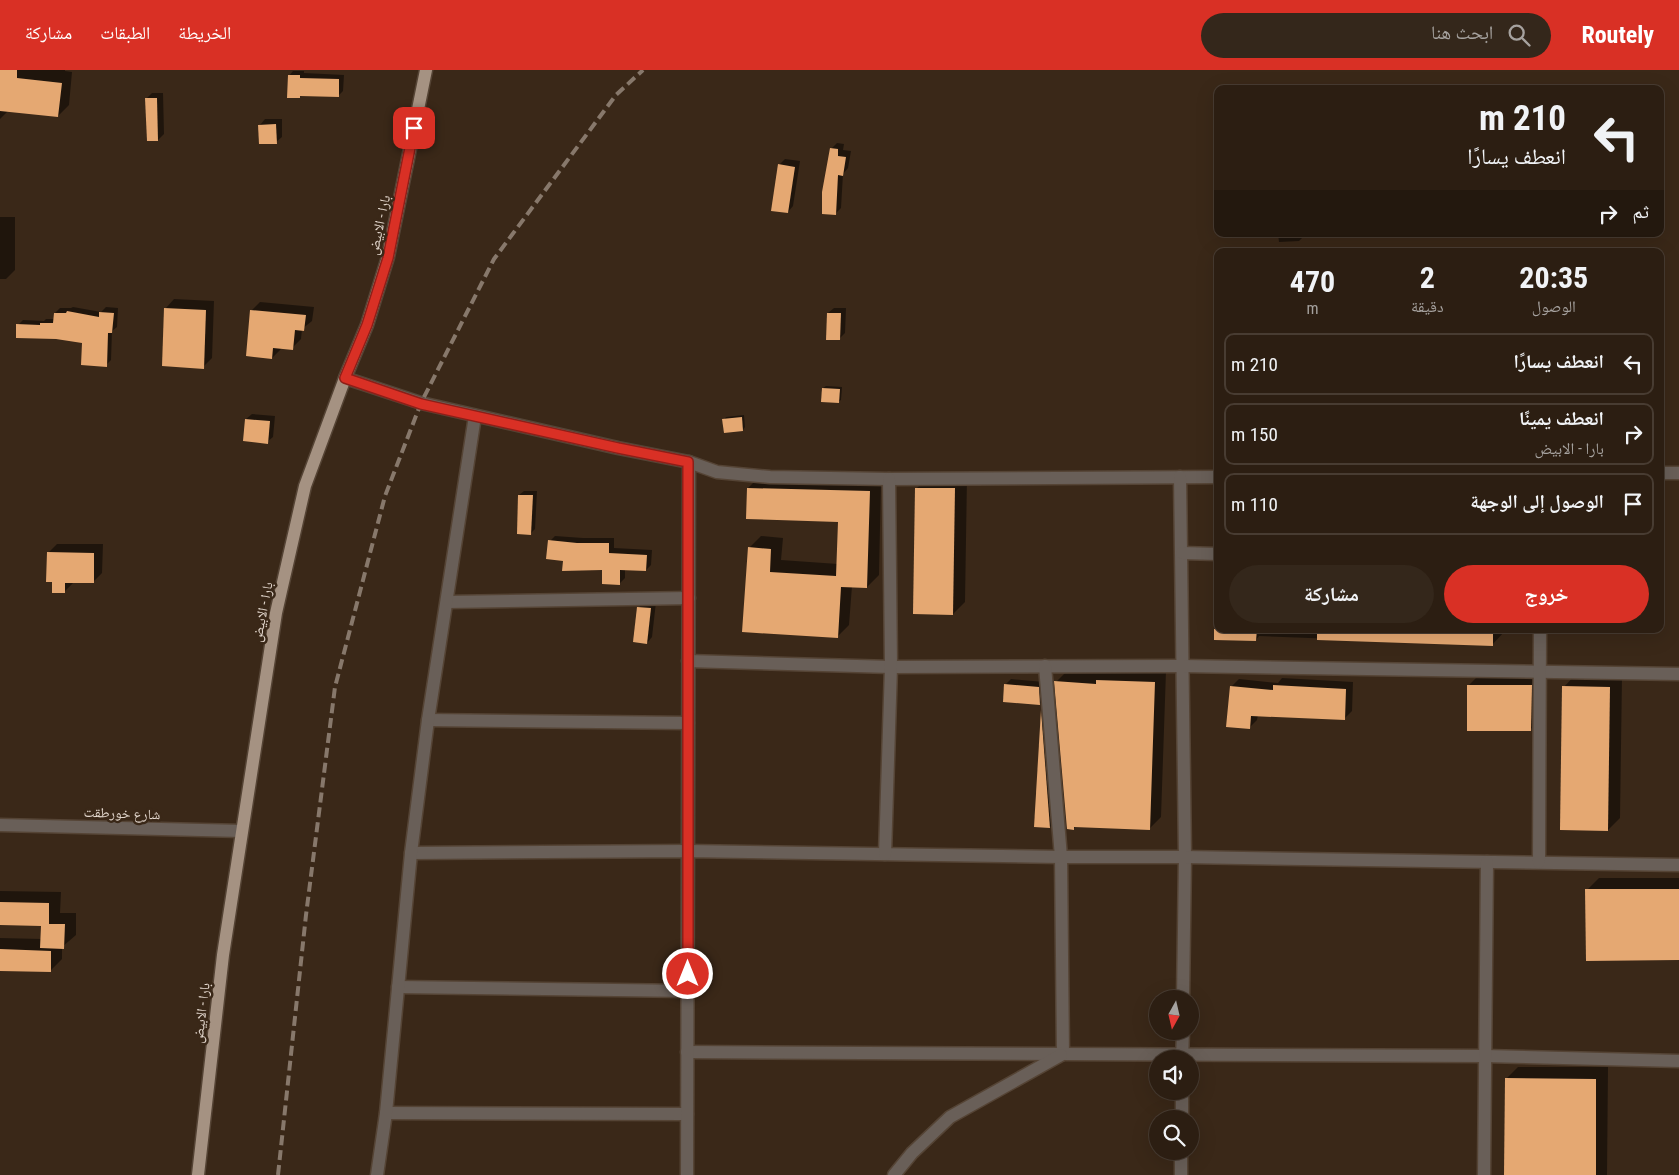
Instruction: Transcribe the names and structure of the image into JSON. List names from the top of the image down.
{
  "streets": {
    "main road": ["بارا - الابيض"],
    "street": ["شارع خورطقت"]
  },
  "crossings": [
    ["بارا - الابيض", "شارع خورطقت"]
  ],
  "north": "bottom",
  "page": {
    "header": "Routely",
    "search": "ابحث هنا",
    "nav": ["الخريطة", "الطبقات", "مشاركة"],
    "turn": ["210 m", "انعطف يسارًا"],
    "then": "ثم",
    "eta": [
      "20:35",
      "الوصول",
      "2",
      "دقيقة",
      "470",
      "m"
    ],
    "list": [
      {
        "name": "انعطف يسارًا",
        "value": "210 m"
      },
      {
        "name": "انعطف يمينًا",
        "note": "بارا - الابيض",
        "value": "150 m"
      },
      {
        "name": "الوصول إلى الوجهة",
        "value": "110 m"
      }
    ],
    "buttons": ["خروج", "مشاركة"]
  }
}
